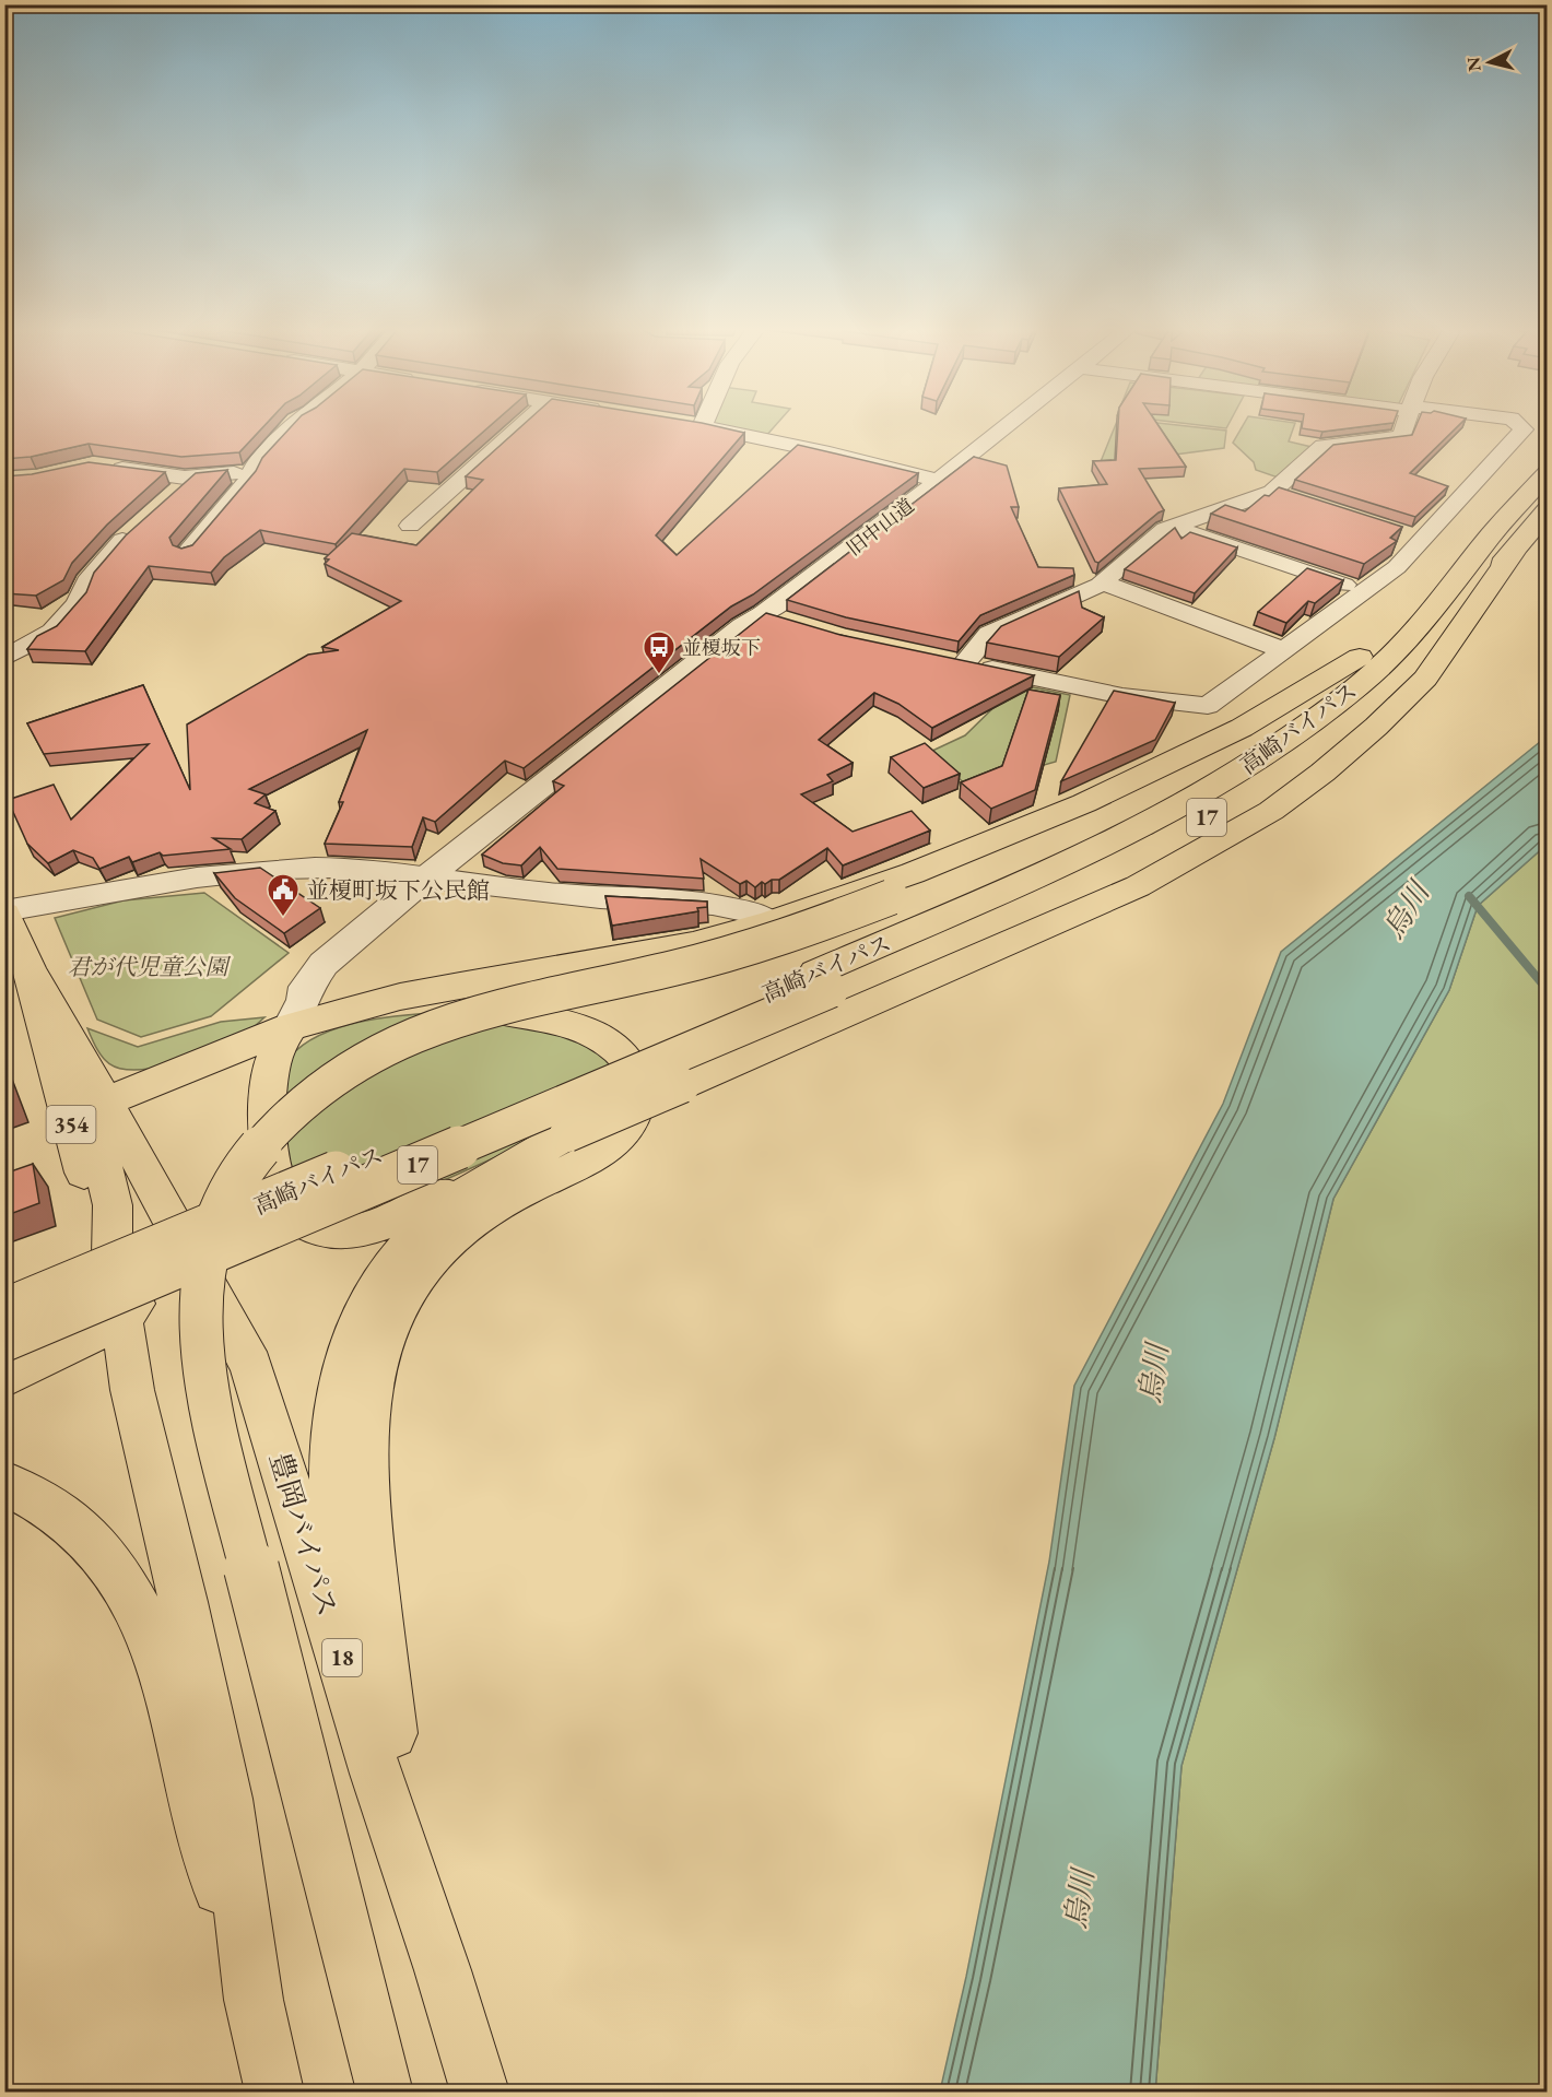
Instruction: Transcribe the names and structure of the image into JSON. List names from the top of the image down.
{
  "streets": {
    "highway": [
      "高崎バイパス",
      "17",
      "354",
      "豊岡バイパス",
      "18"
    ],
    "street": ["旧中山道"]
  },
  "crossings": [
    ["354", "豊岡バイパス"]
  ],
  "water": ["烏川"],
  "parks": ["君が代児童公園"],
  "places": {
    "bus stop": ["並榎坂下"],
    "public building": ["並榎町坂下公民館"]
  },
  "north": "left"
}
